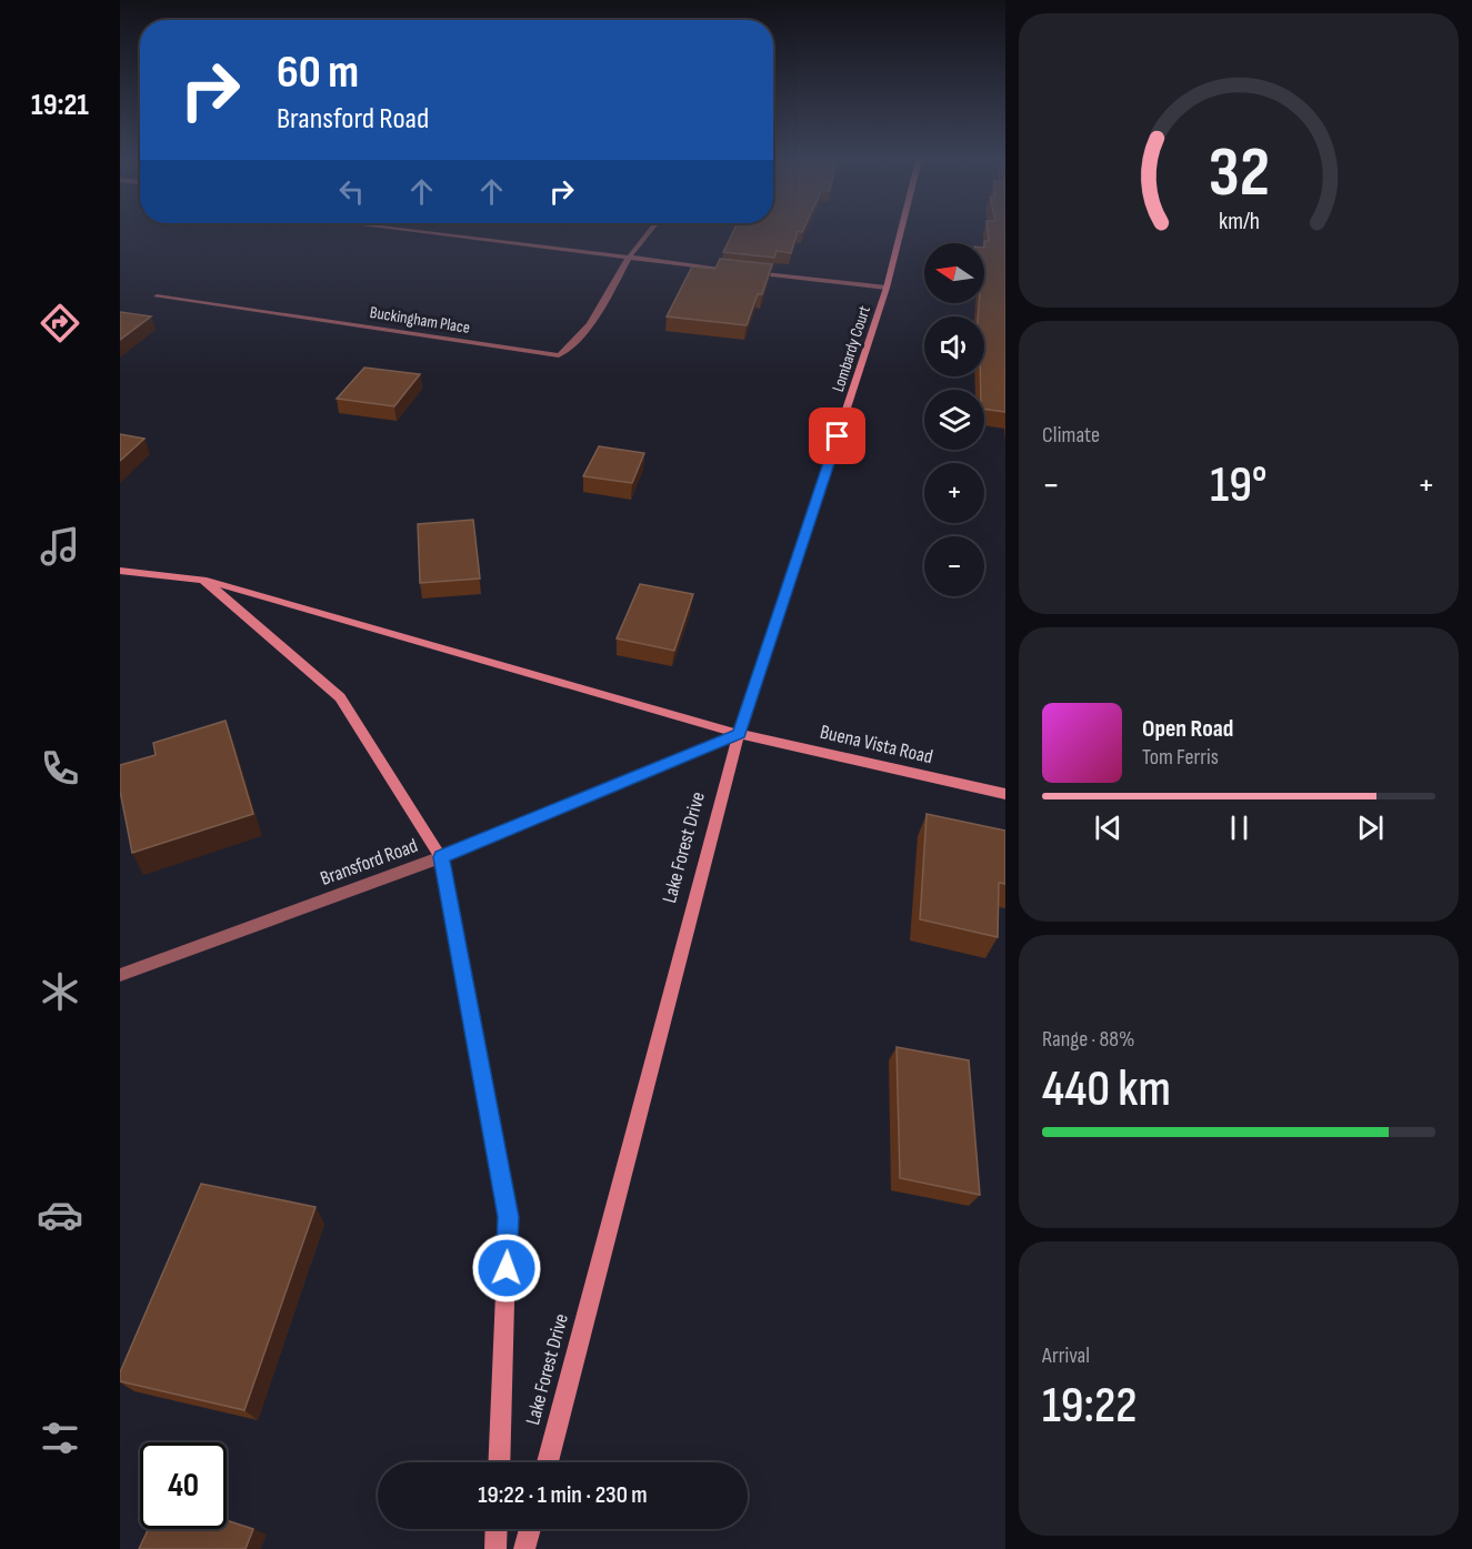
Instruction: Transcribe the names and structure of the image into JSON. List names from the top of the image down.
{
  "streets": {
    "street": [
      "Buckingham Place",
      "Lombardy Court",
      "Buena Vista Road",
      "Lake Forest Drive",
      "Bransford Road"
    ]
  },
  "crossings": [
    ["Lombardy Court", "Buena Vista Road"],
    ["Lombardy Court", "Lake Forest Drive"],
    ["Lombardy Court", "Bransford Road"],
    ["Buena Vista Road", "Lake Forest Drive"],
    ["Buena Vista Road", "Bransford Road"],
    ["Lake Forest Drive", "Bransford Road"]
  ],
  "north": "left",
  "page": {
    "tabs": "19:21",
    "turn": ["60 m", "Bransford Road"],
    "map_buttons": ["+", "−"],
    "tile": [
      "Climate",
      ["Range · 88%", "440 km"],
      ["Arrival", "19:22"]
    ],
    "heat": ["−", "19°", "+"],
    "song": ["Open Road", "Tom Ferris"],
    "limit": "40",
    "trip": "19:22 · 1 min · 230 m",
    "gauge": ["32", "km/h"]
  }
}
